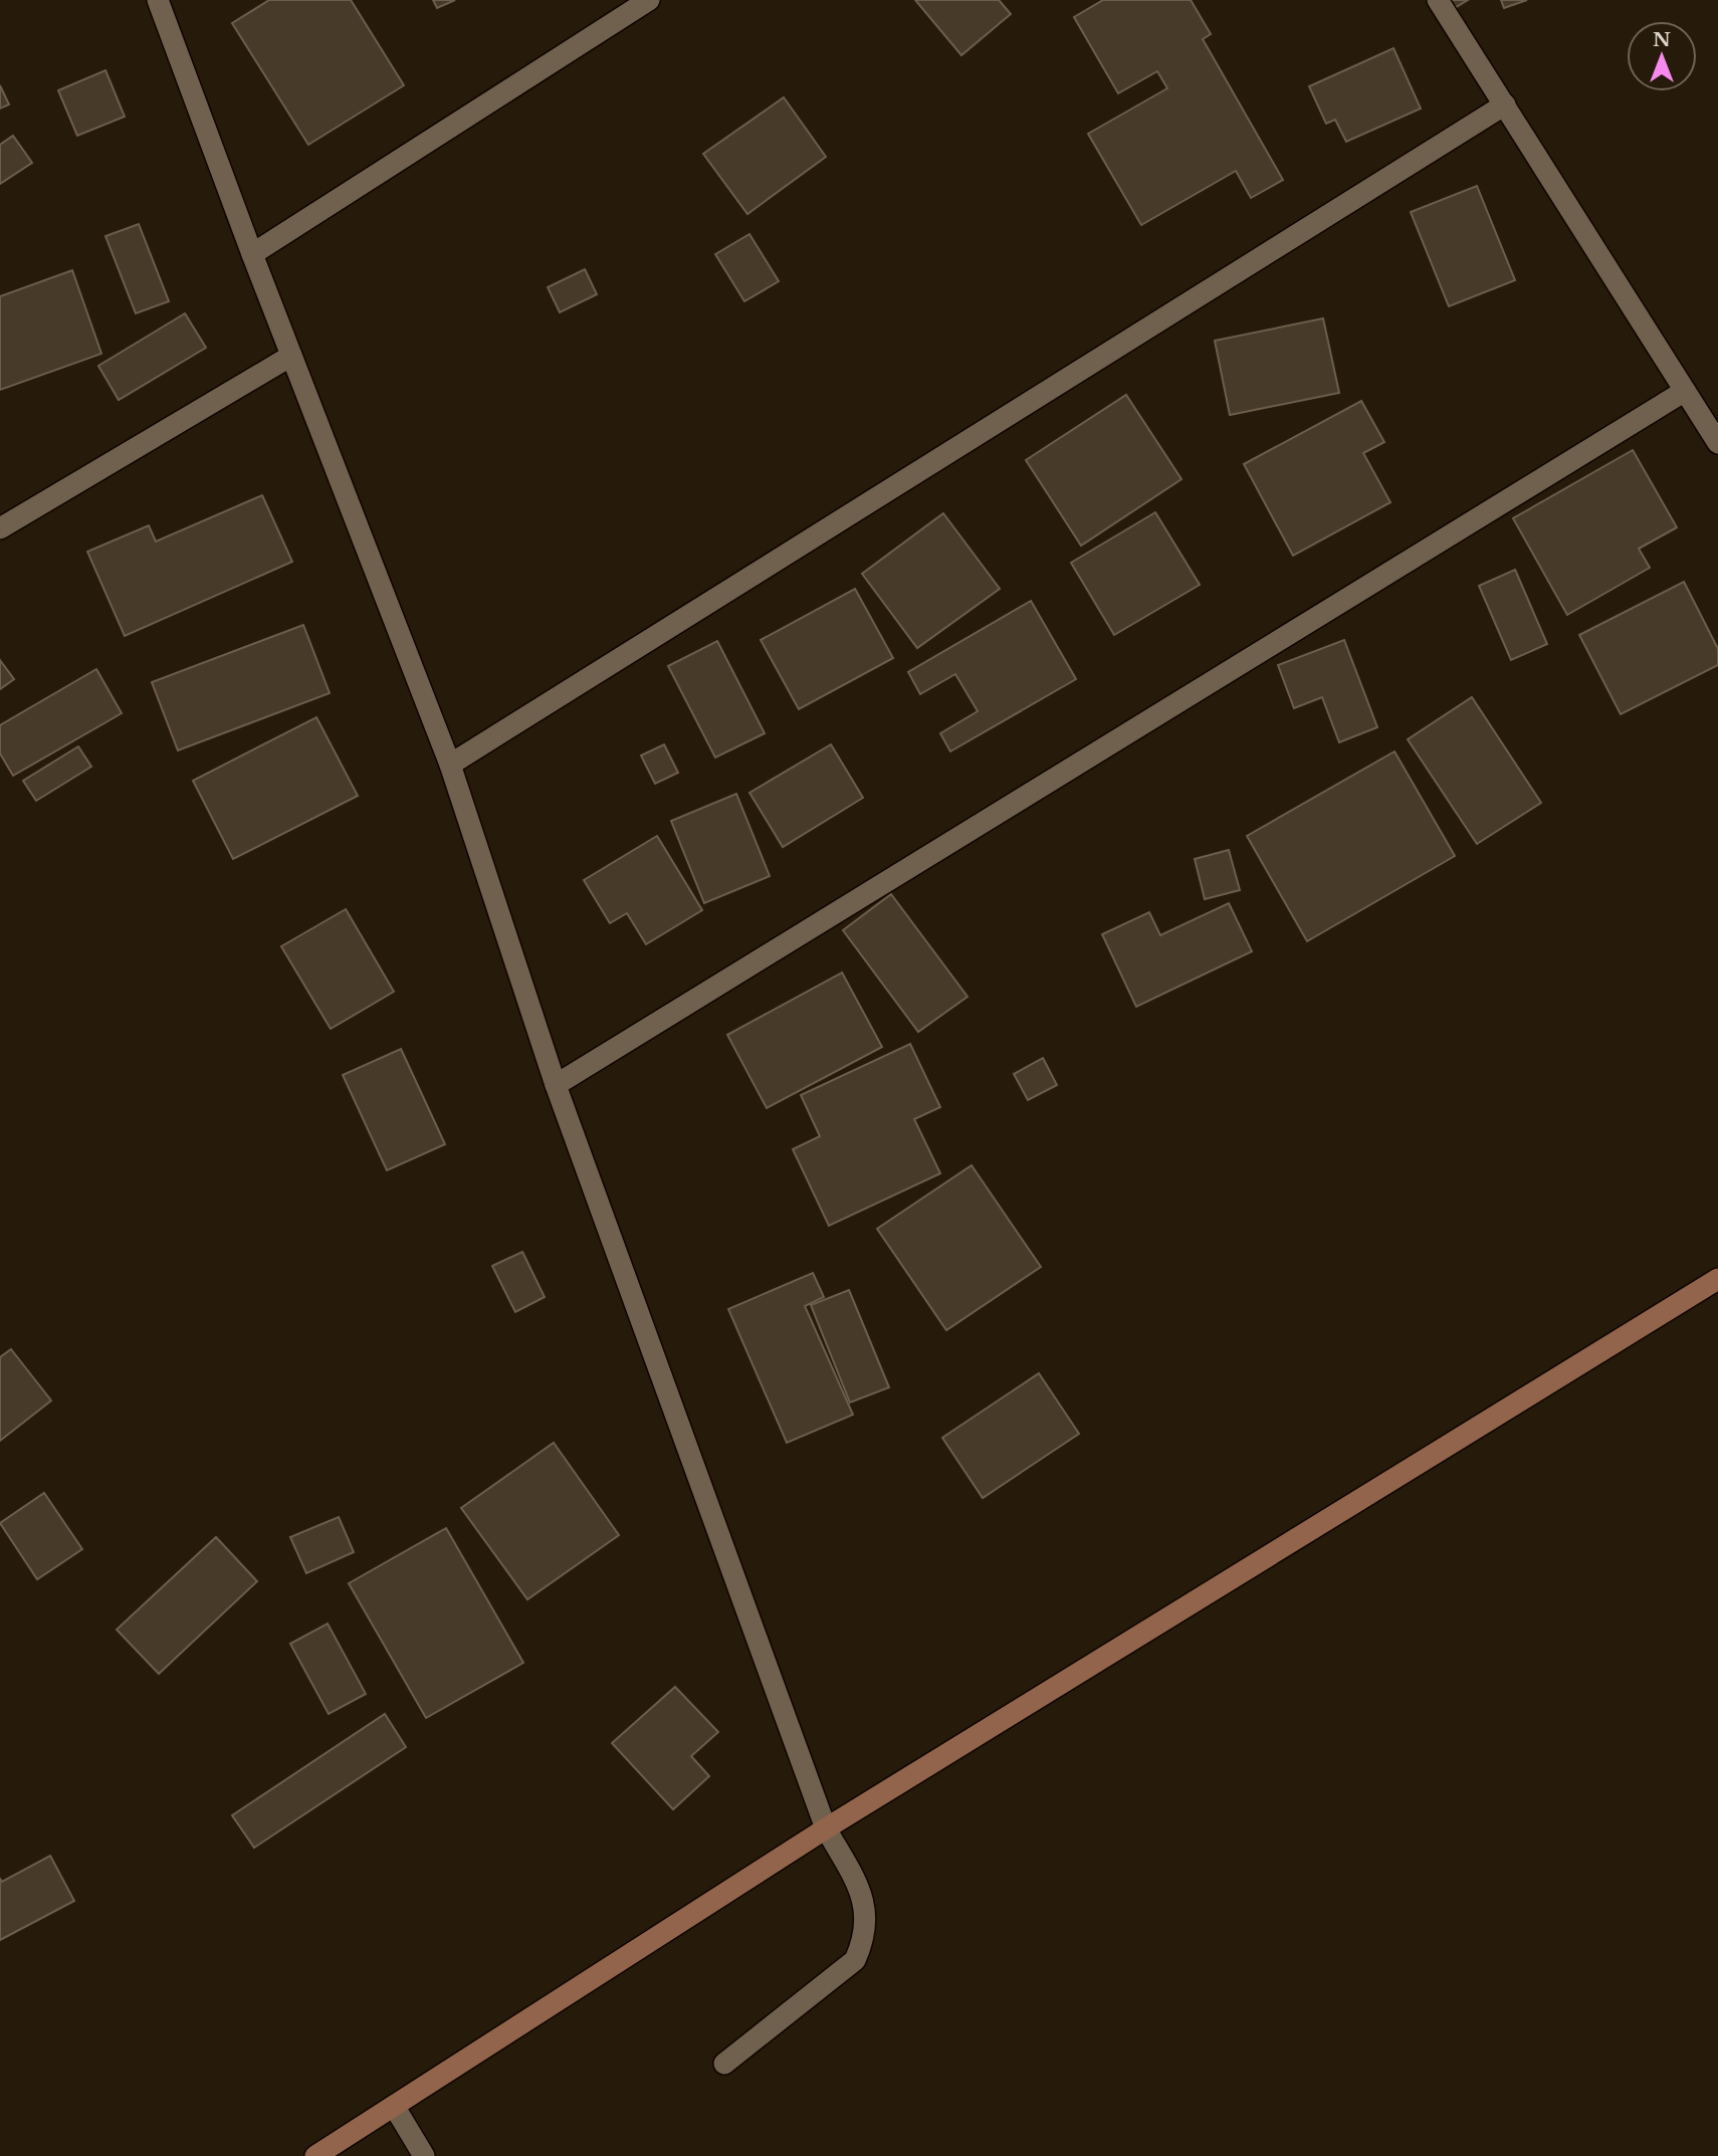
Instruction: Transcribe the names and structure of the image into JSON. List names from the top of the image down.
{
  "north": "top"
}
